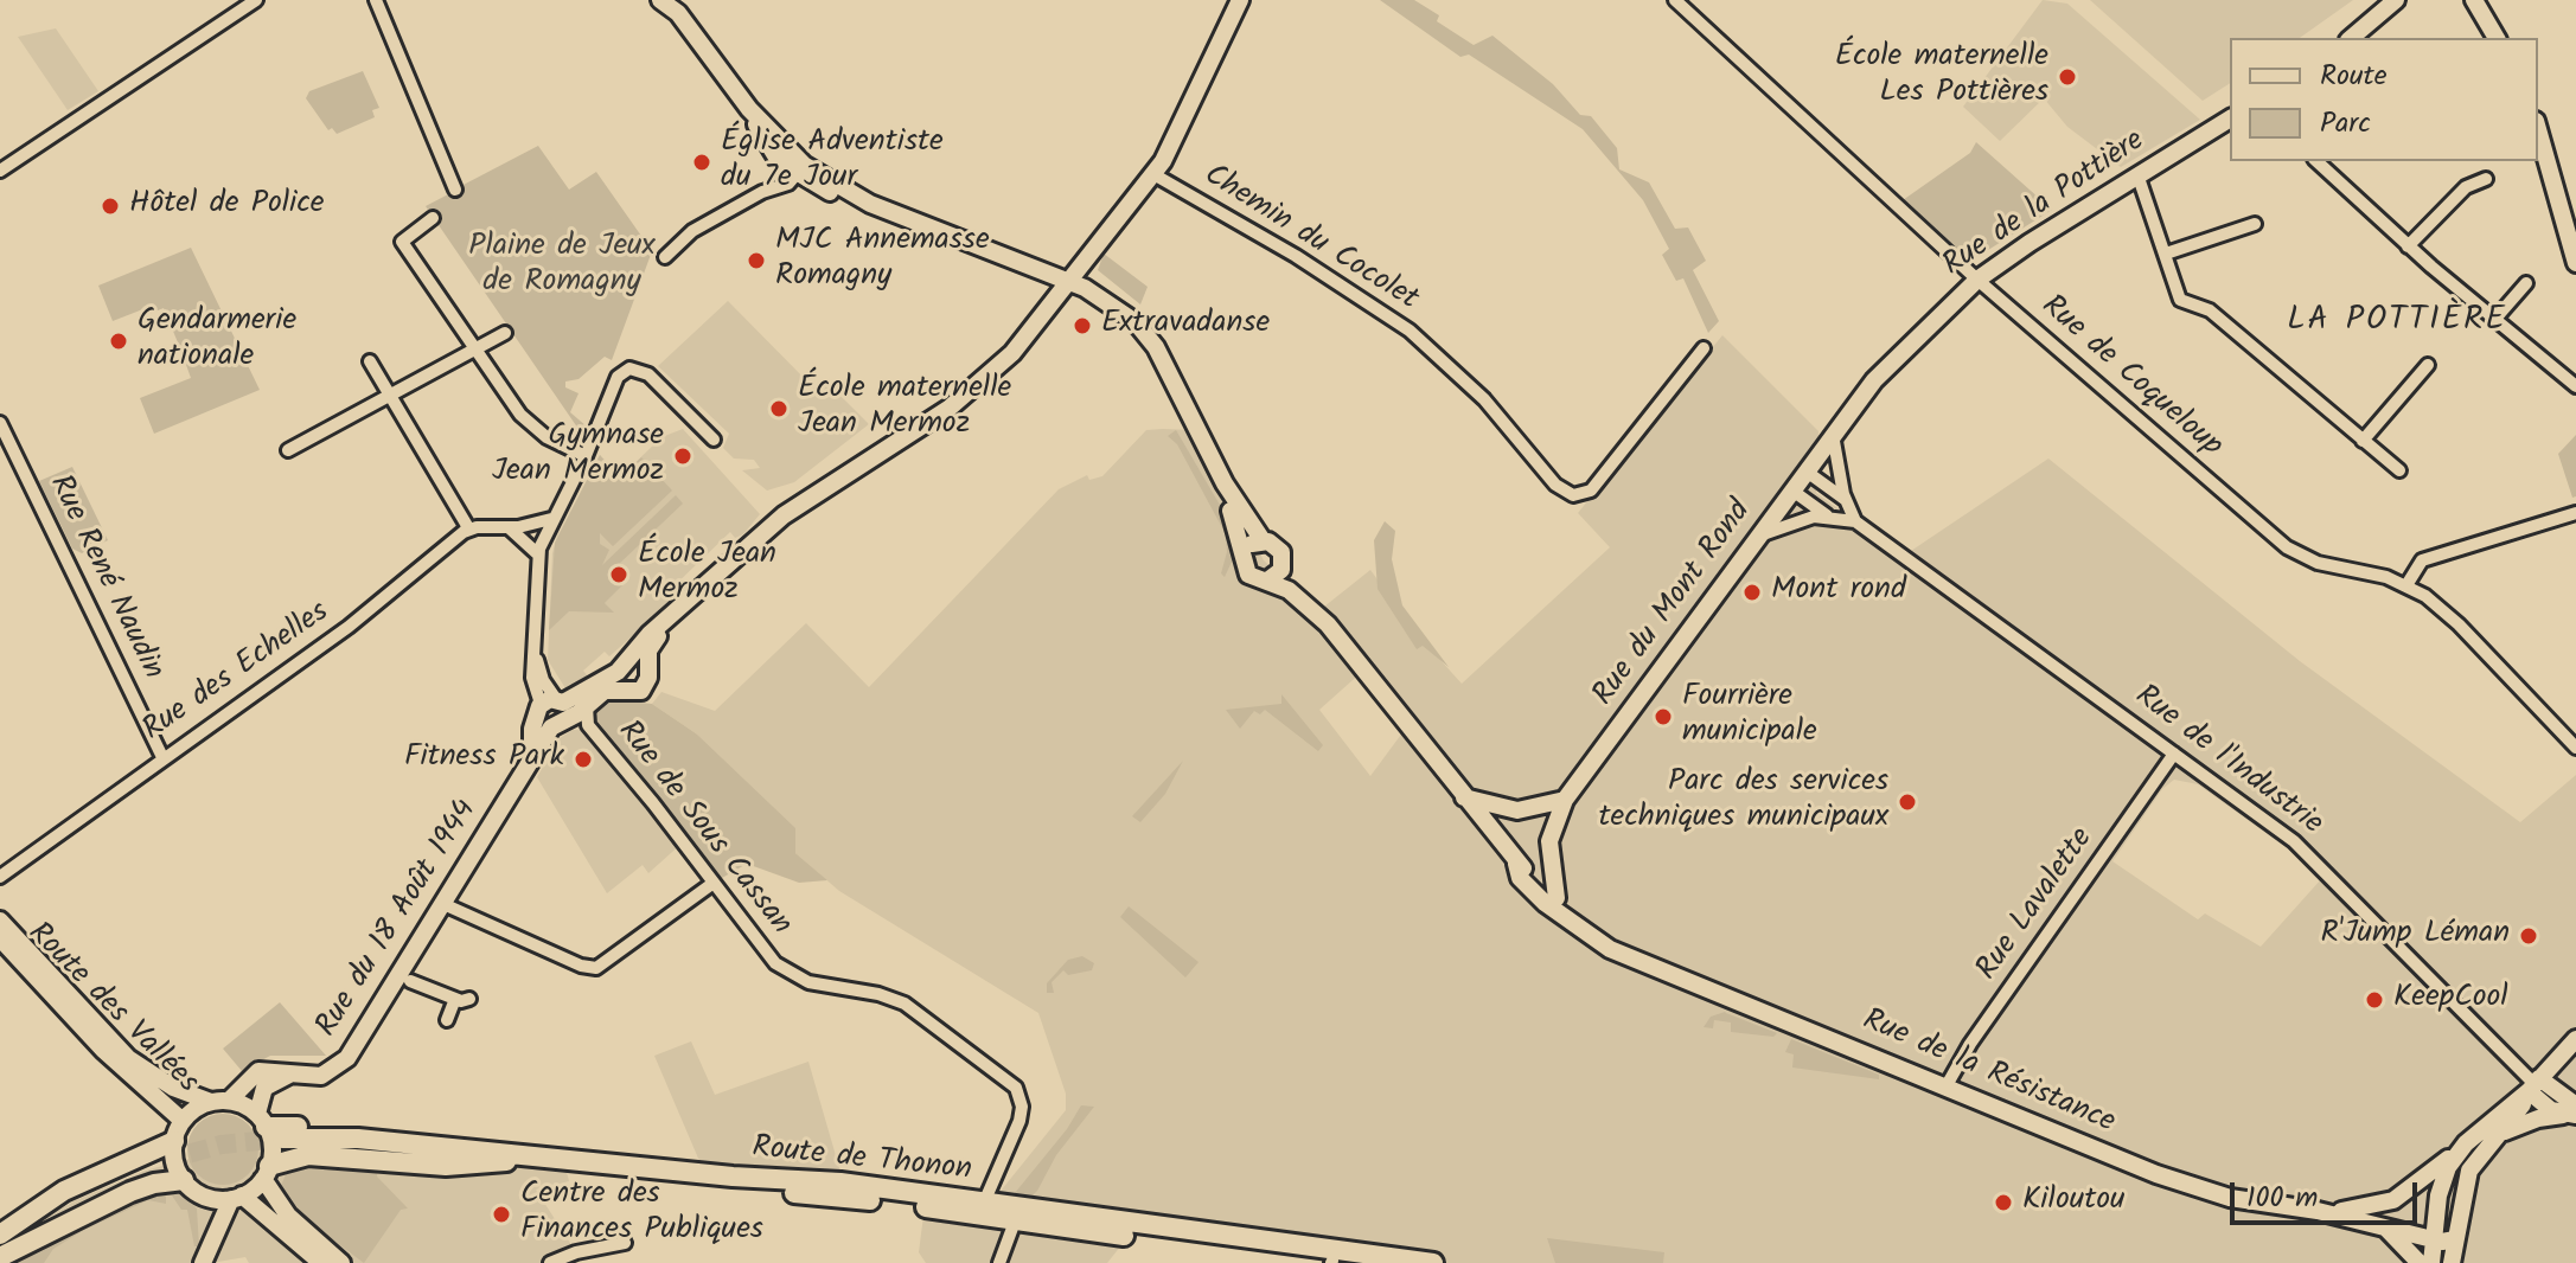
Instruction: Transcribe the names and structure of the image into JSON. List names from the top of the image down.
{
  "streets": {
    "main road": ["Route de Thonon"],
    "street": [
      "Rue de la Pottière",
      "Chemin du Cocolet",
      "Rue de Coqueloup",
      "Rue René Naudin",
      "Rue du Mont Rond",
      "Rue des Echelles",
      "Rue de l'Industrie",
      "Rue de Sous Cassan",
      "Rue Lavalette",
      "Rue du 18 Août 1944",
      "Route des Vallées",
      "Rue de la Résistance"
    ]
  },
  "crossings": [
    ["Rue de la Pottière", "Rue de Coqueloup"],
    ["Rue de la Pottière", "Rue du Mont Rond"],
    ["Rue de la Pottière", "Rue de l'Industrie"],
    ["Rue René Naudin", "Rue des Echelles"],
    ["Rue du Mont Rond", "Rue de l'Industrie"],
    ["Rue du Mont Rond", "Rue de la Résistance"],
    ["Rue de l'Industrie", "Rue Lavalette"],
    ["Rue de l'Industrie", "Rue de la Résistance"],
    ["Rue de Sous Cassan", "Route de Thonon"],
    ["Rue Lavalette", "Rue de la Résistance"],
    ["Rue du 18 Août 1944", "Route des Vallées"],
    ["Rue du 18 Août 1944", "Route de Thonon"],
    ["Route des Vallées", "Route de Thonon"]
  ],
  "districts": ["LA POTTIÈRE"],
  "parks": ["Plaine de Jeux de Romagny"],
  "places": [
    "École maternelle Les Pottières",
    "Église Adventiste du 7e Jour",
    "Hôtel de Police",
    "MJC Annemasse Romagny",
    "Extravadanse",
    "Gendarmerie nationale",
    "École maternelle Jean Mermoz",
    "Gymnase Jean Mermoz",
    "École Jean Mermoz",
    "Mont rond",
    "Fourrière municipale",
    "Fitness Park",
    "Parc des services techniques municipaux",
    "R'Jump Léman",
    "KeepCool",
    "Kiloutou",
    "Centre des Finances Publiques"
  ],
  "legend": ["Route", "Parc"],
  "scale_bar": "100 m"
}
